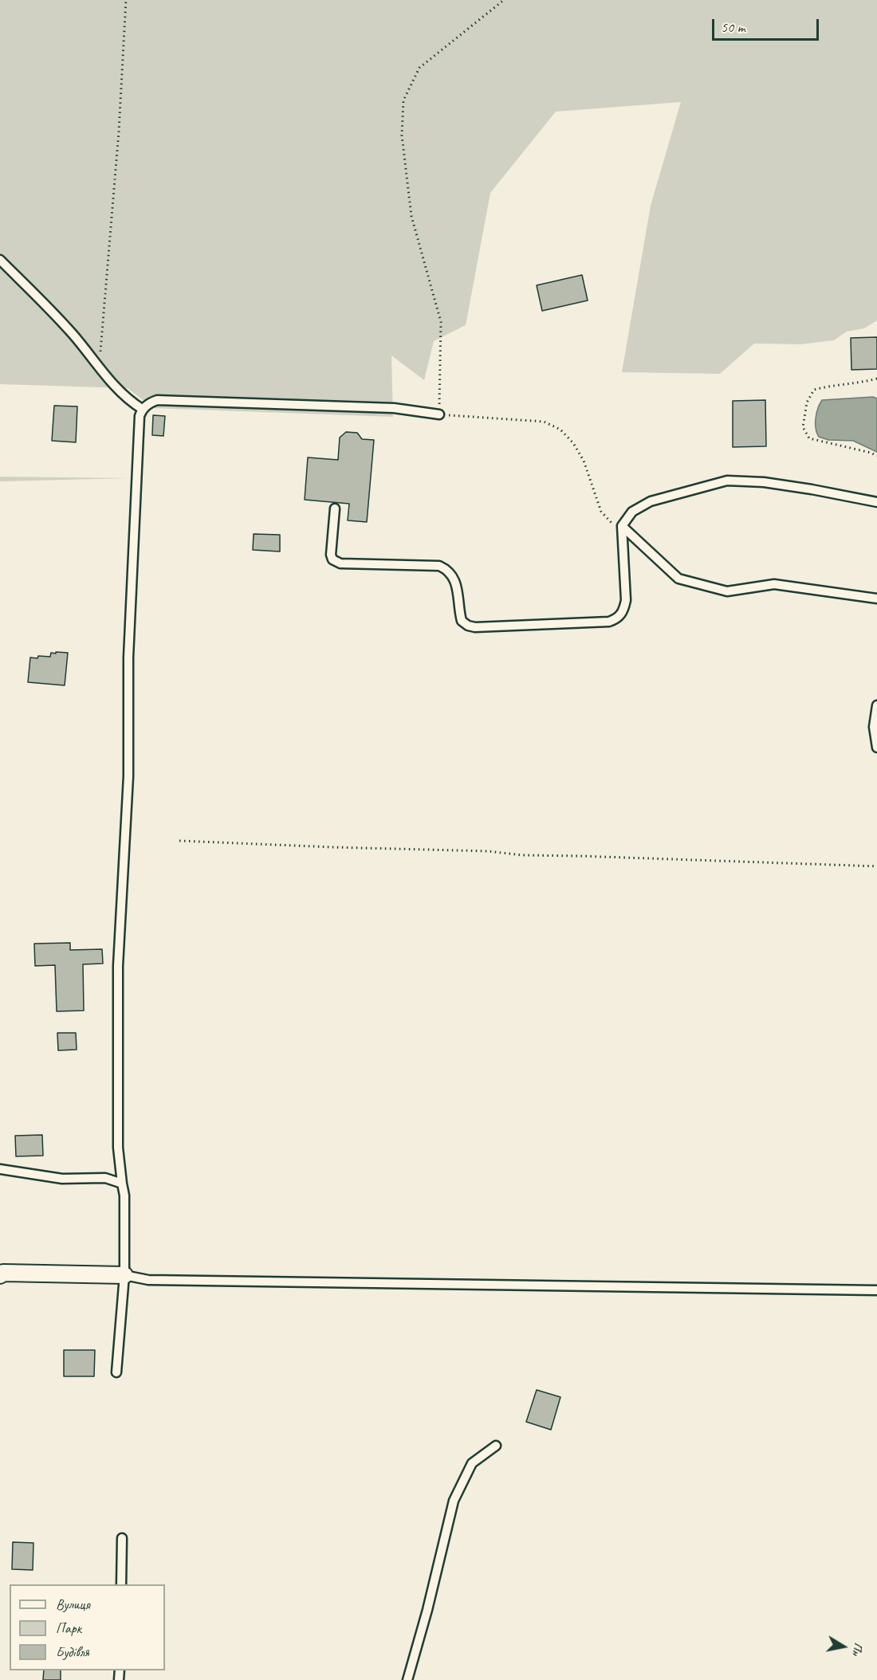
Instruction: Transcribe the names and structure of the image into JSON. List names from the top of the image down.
{
  "legend": ["Вулиця", "Парк", "Будівля"],
  "scale_bar": "50 m",
  "north": "right"
}
